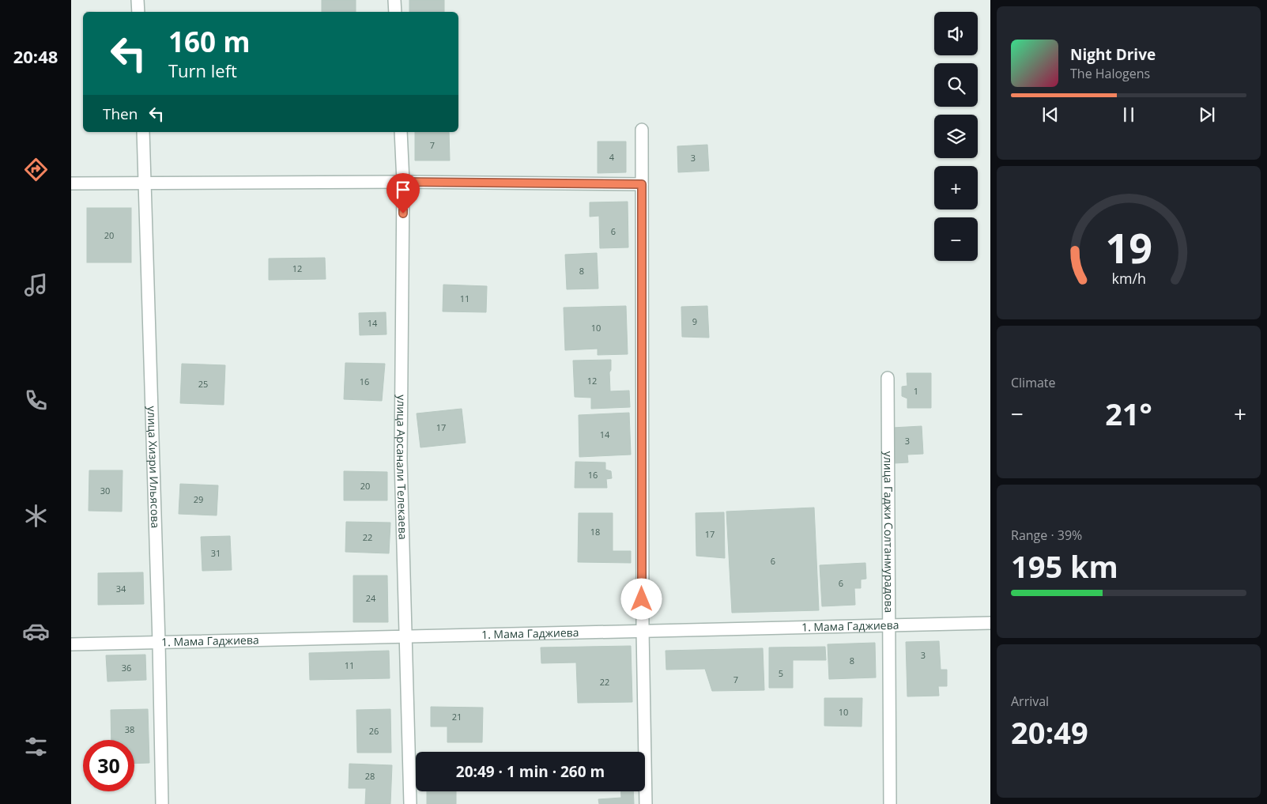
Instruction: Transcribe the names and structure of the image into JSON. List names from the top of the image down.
{
  "streets": {
    "street": [
      "улица Хизри Ильясова",
      "улица Арсанали Телекаева",
      "улица Гаджи Солтанмурадова",
      "1. Мама Гаджиева"
    ]
  },
  "crossings": [
    ["улица Хизри Ильясова", "1. Мама Гаджиева"],
    ["улица Арсанали Телекаева", "1. Мама Гаджиева"],
    ["улица Гаджи Солтанмурадова", "1. Мама Гаджиева"]
  ],
  "house_numbers": [
    "7",
    "4",
    "3",
    "6",
    "20",
    "12",
    "8",
    "11",
    "9",
    "14",
    "10",
    "12",
    "16",
    "25",
    "1",
    "17",
    "14",
    "3",
    "16",
    "20",
    "30",
    "29",
    "18",
    "17",
    "22",
    "31",
    "6",
    "6",
    "34",
    "24",
    "3",
    "8",
    "11",
    "36",
    "5",
    "7",
    "22",
    "10",
    "21",
    "38",
    "26",
    "28"
  ],
  "page": {
    "tabs": "20:48",
    "map_buttons": ["+", "−"],
    "turn": ["160 m", "Turn left"],
    "song": ["Night Drive", "The Halogens"],
    "then": "Then",
    "tile": [
      "Climate",
      ["Range · 39%", "195 km"],
      ["Arrival", "20:49"]
    ],
    "heat": ["−", "21°", "+"],
    "limit": "30",
    "trip": "20:49 · 1 min · 260 m",
    "gauge": ["19", "km/h"]
  }
}
